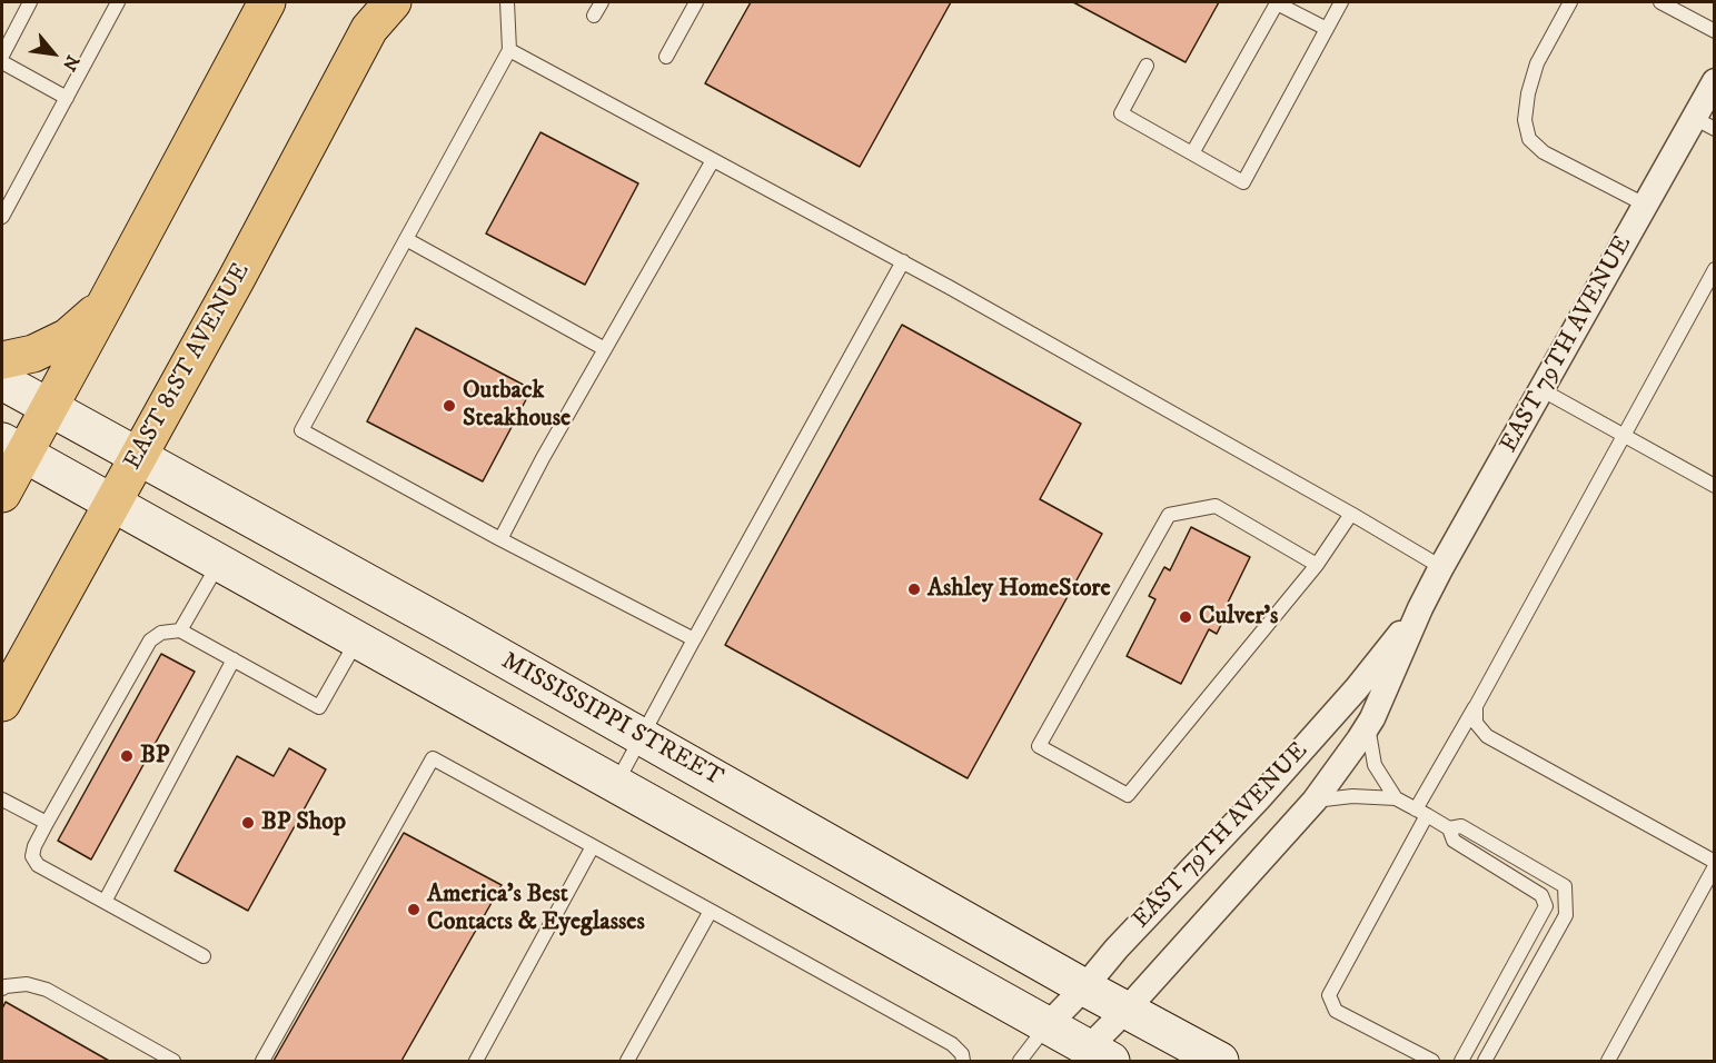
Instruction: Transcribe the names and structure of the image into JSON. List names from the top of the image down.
{
  "streets": {
    "highway": ["EAST 81ST AVENUE"],
    "street": ["EAST 79TH AVENUE", "MISSISSIPPI STREET"]
  },
  "crossings": [
    ["EAST 79TH AVENUE", "MISSISSIPPI STREET"],
    ["EAST 81ST AVENUE", "MISSISSIPPI STREET"]
  ],
  "places": [
    "Outback Steakhouse",
    "Ashley HomeStore",
    "Culver's",
    "BP",
    "BP Shop",
    "America's Best Contacts & Eyeglasses"
  ],
  "north": "bottom right"
}
